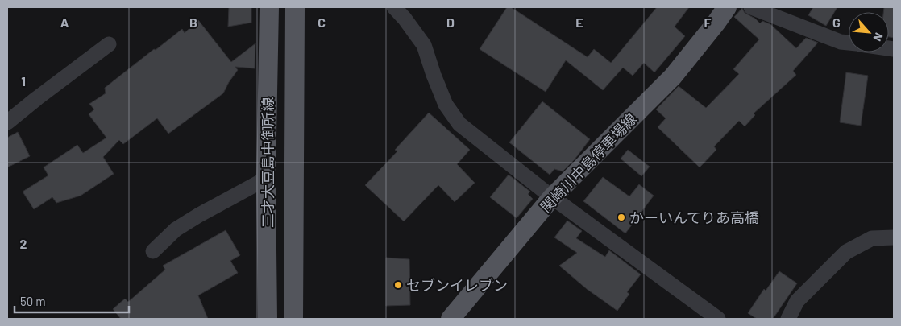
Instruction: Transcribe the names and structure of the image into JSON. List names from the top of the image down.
{
  "streets": {
    "main road": ["三才大豆島中御所線", "関崎川中島停車場線"]
  },
  "places": ["かーいんてりあ高橋", "セブンイレブン"],
  "scale_bar": "50 m",
  "north": "bottom right",
  "grid": {
    "columns": [
      "A",
      "B",
      "C",
      "D",
      "E",
      "F",
      "G"
    ],
    "rows": ["1", "2"]
  }
}
